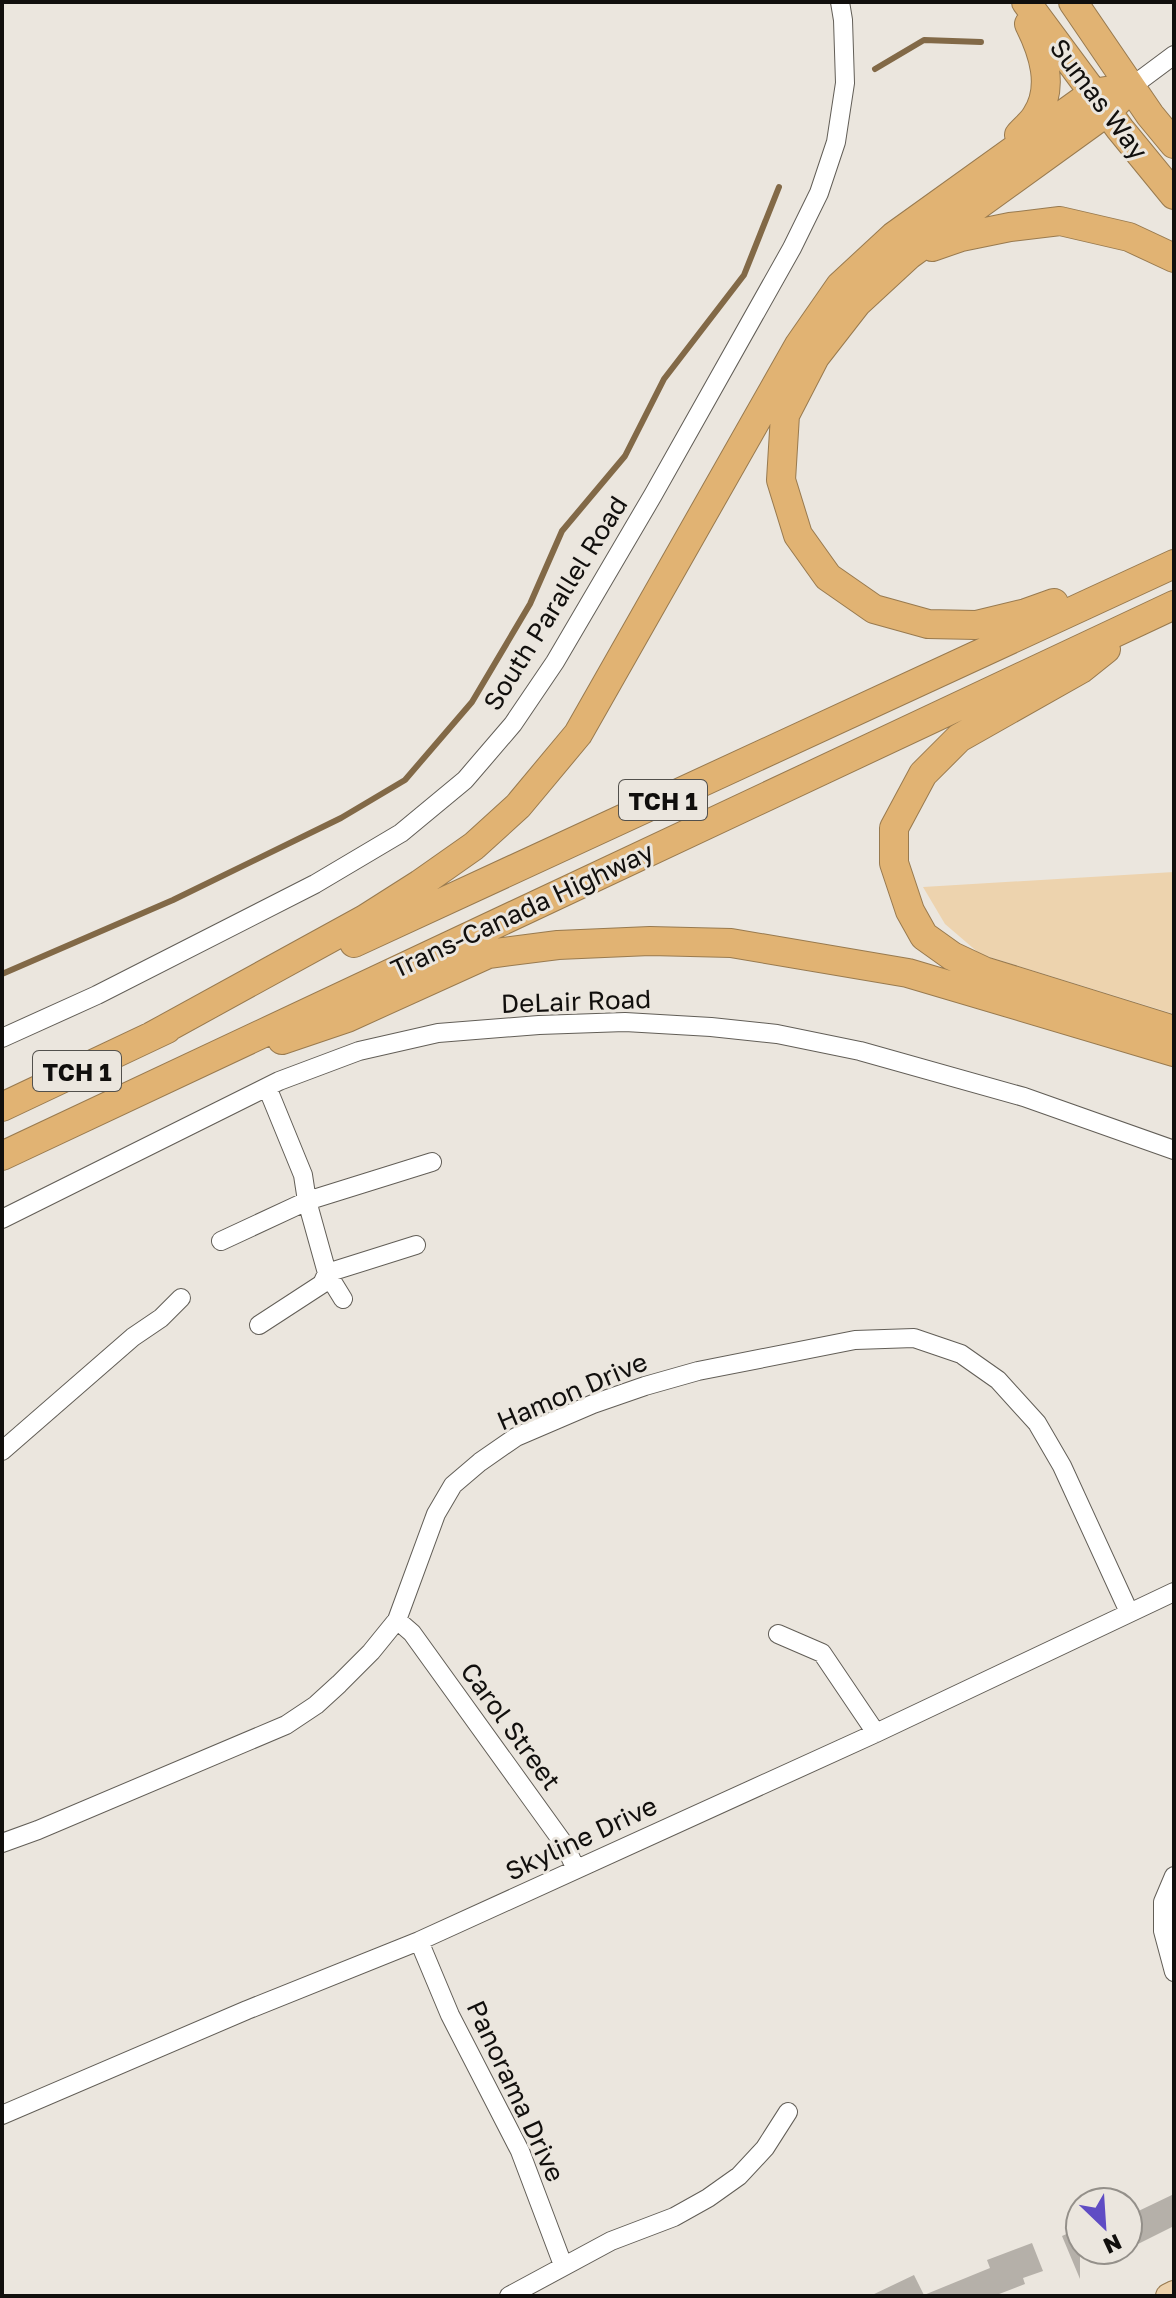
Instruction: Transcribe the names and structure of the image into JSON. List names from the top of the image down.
{
  "streets": {
    "highway": ["Sumas Way", "TCH 1", "Trans-Canada Highway"],
    "street": [
      "South Parallel Road",
      "DeLair Road",
      "Hamon Drive",
      "Carol Street",
      "Skyline Drive",
      "Panorama Drive"
    ]
  },
  "crossings": [
    ["Hamon Drive", "Carol Street"],
    ["Hamon Drive", "Skyline Drive"],
    ["Carol Street", "Skyline Drive"],
    ["Skyline Drive", "Panorama Drive"]
  ],
  "north": "bottom right"
}
